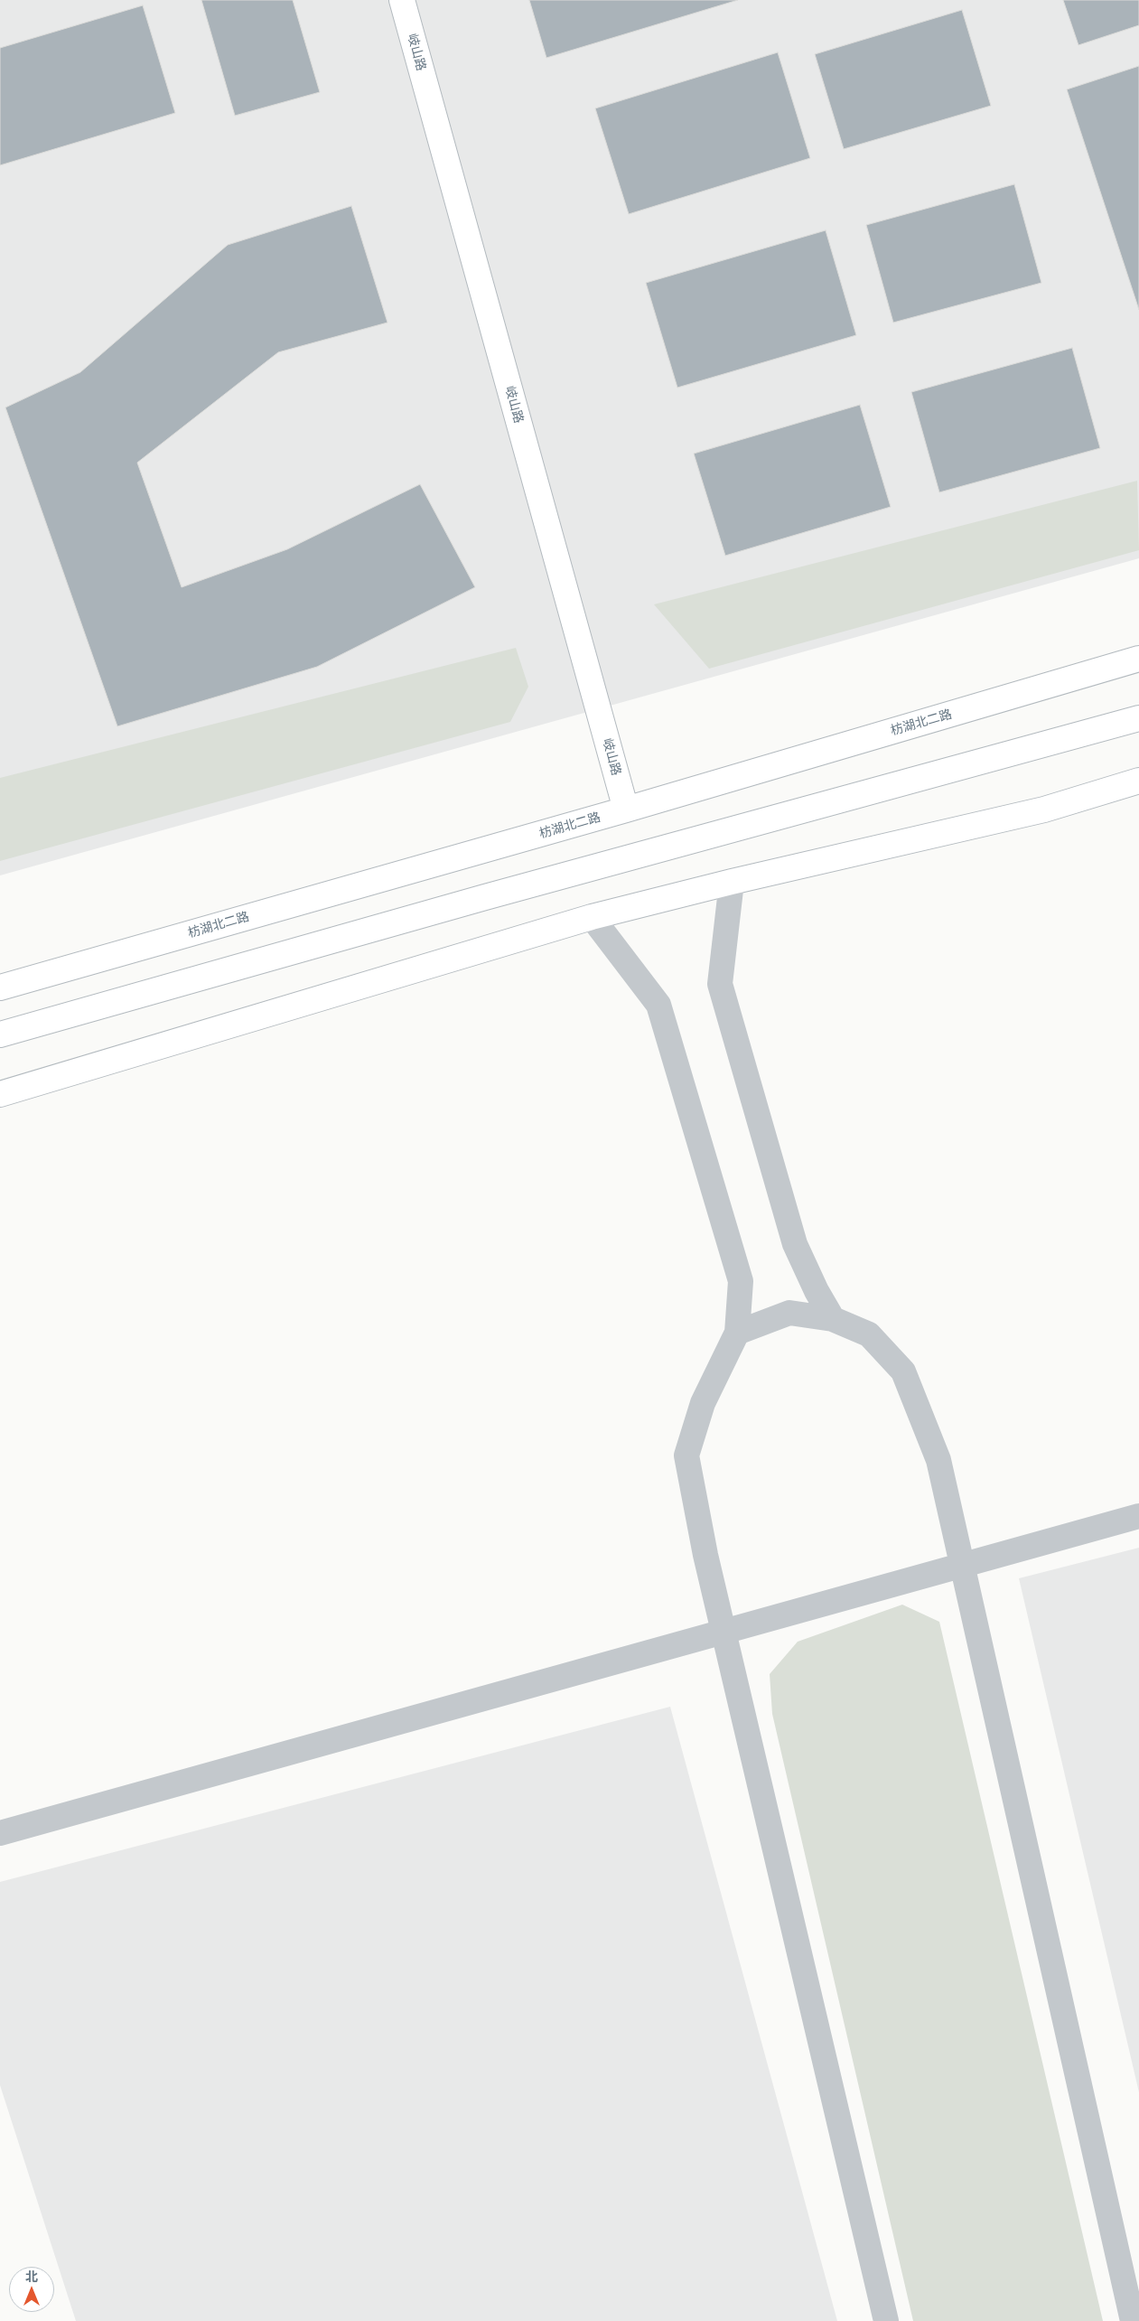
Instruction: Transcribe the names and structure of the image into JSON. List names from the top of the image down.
{
  "streets": {
    "main road": ["岐山路", "枋湖北二路"]
  },
  "crossings": [
    ["岐山路", "枋湖北二路"]
  ],
  "north": "top"
}
